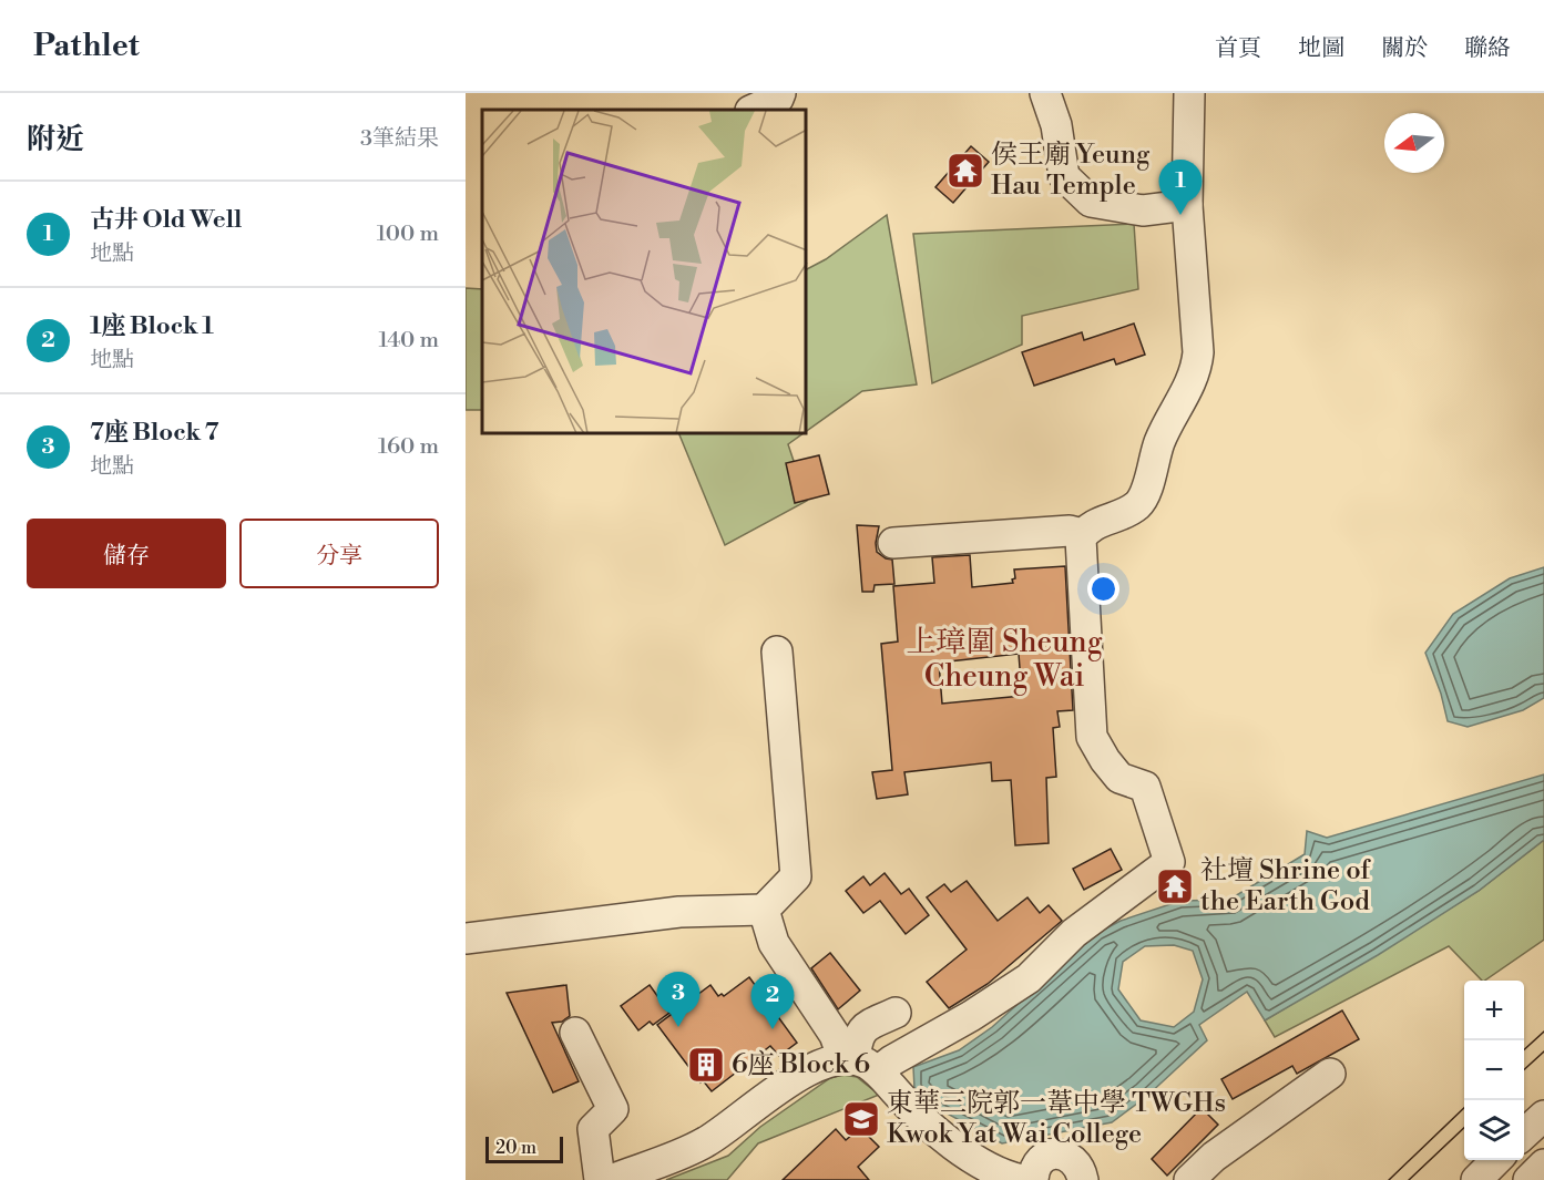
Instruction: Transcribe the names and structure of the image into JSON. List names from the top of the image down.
{
  "districts": ["上璋圍 Sheung Cheung Wai"],
  "places": {
    "temple": ["侯王廟 Yeung Hau Temple", "社壇 Shrine of the Earth God"],
    "building": ["6座 Block 6"],
    "school or university": ["東華三院郭一葦中學 TWGHs Kwok Yat Wai College"]
  },
  "scale_bar": "20 m",
  "north": "left",
  "page": {
    "header": "Pathlet",
    "nav": [
      "首頁",
      "地圖",
      "關於",
      "聯絡"
    ],
    "heading": ["附近", "3筆結果"],
    "pins": ["1", "3", "2"],
    "list": [
      {
        "mark": "1",
        "name": "古井 Old Well",
        "note": "地點",
        "value": "100 m"
      },
      {
        "mark": "2",
        "name": "1座 Block 1",
        "note": "地點",
        "value": "140 m"
      },
      {
        "mark": "3",
        "name": "7座 Block 7",
        "note": "地點",
        "value": "160 m"
      }
    ],
    "buttons": ["儲存", "分享"],
    "map_buttons": ["+", "−"],
    "scale": "20 m"
  }
}
